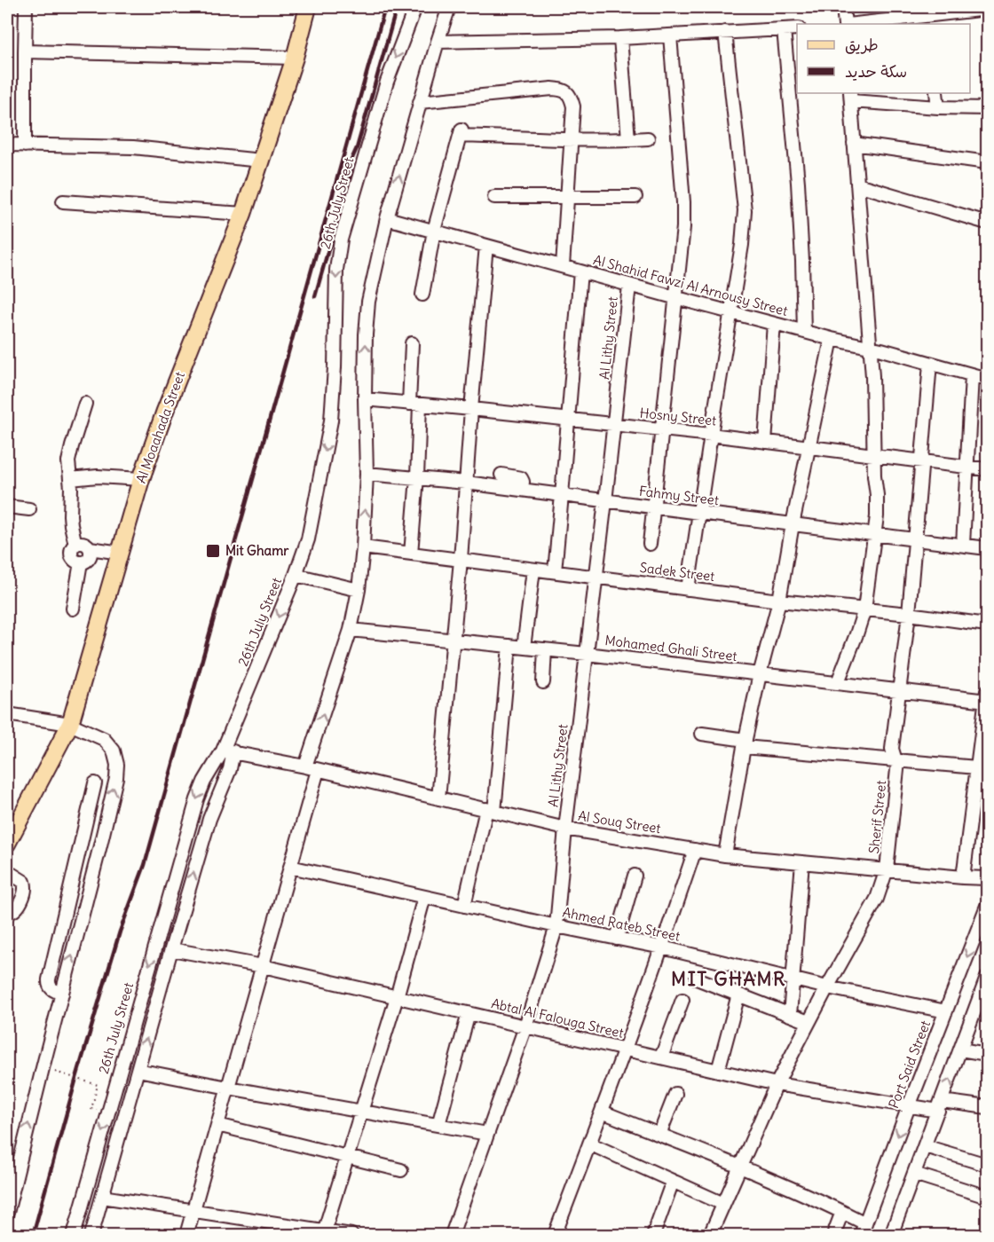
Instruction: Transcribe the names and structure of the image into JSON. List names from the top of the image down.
{
  "streets": {
    "main road": ["Al Moaahada Street"],
    "street": [
      "26th July Street",
      "Al Shahid Fawzi Al Arnousy Street",
      "Al Lithy Street",
      "Hosny Street",
      "Fahmy Street",
      "Sadek Street",
      "Mohamed Ghali Street",
      "Sherif Street",
      "Al Souq Street",
      "Ahmed Rateb Street",
      "Abtal Al Falouga Street",
      "Port Said Street"
    ]
  },
  "crossings": [
    ["26th July Street", "Al Souq Street"],
    ["26th July Street", "Abtal Al Falouga Street"],
    ["Al Shahid Fawzi Al Arnousy Street", "Al Lithy Street"],
    ["Al Shahid Fawzi Al Arnousy Street", "Sherif Street"],
    ["Al Lithy Street", "Hosny Street"],
    ["Al Lithy Street", "Fahmy Street"],
    ["Al Lithy Street", "Sadek Street"],
    ["Al Lithy Street", "Mohamed Ghali Street"],
    ["Al Lithy Street", "Al Souq Street"],
    ["Al Lithy Street", "Ahmed Rateb Street"],
    ["Al Lithy Street", "Abtal Al Falouga Street"],
    ["Hosny Street", "Sherif Street"],
    ["Fahmy Street", "Sherif Street"],
    ["Sadek Street", "Sherif Street"],
    ["Mohamed Ghali Street", "Sherif Street"],
    ["Sherif Street", "Al Souq Street"],
    ["Sherif Street", "Ahmed Rateb Street"],
    ["Sherif Street", "Abtal Al Falouga Street"],
    ["Ahmed Rateb Street", "Port Said Street"],
    ["Abtal Al Falouga Street", "Port Said Street"]
  ],
  "districts": ["MIT GHAMR"],
  "places": {
    "transit": ["Mit Ghamr"]
  },
  "legend": ["طريق", "سكة حديد"]
}
